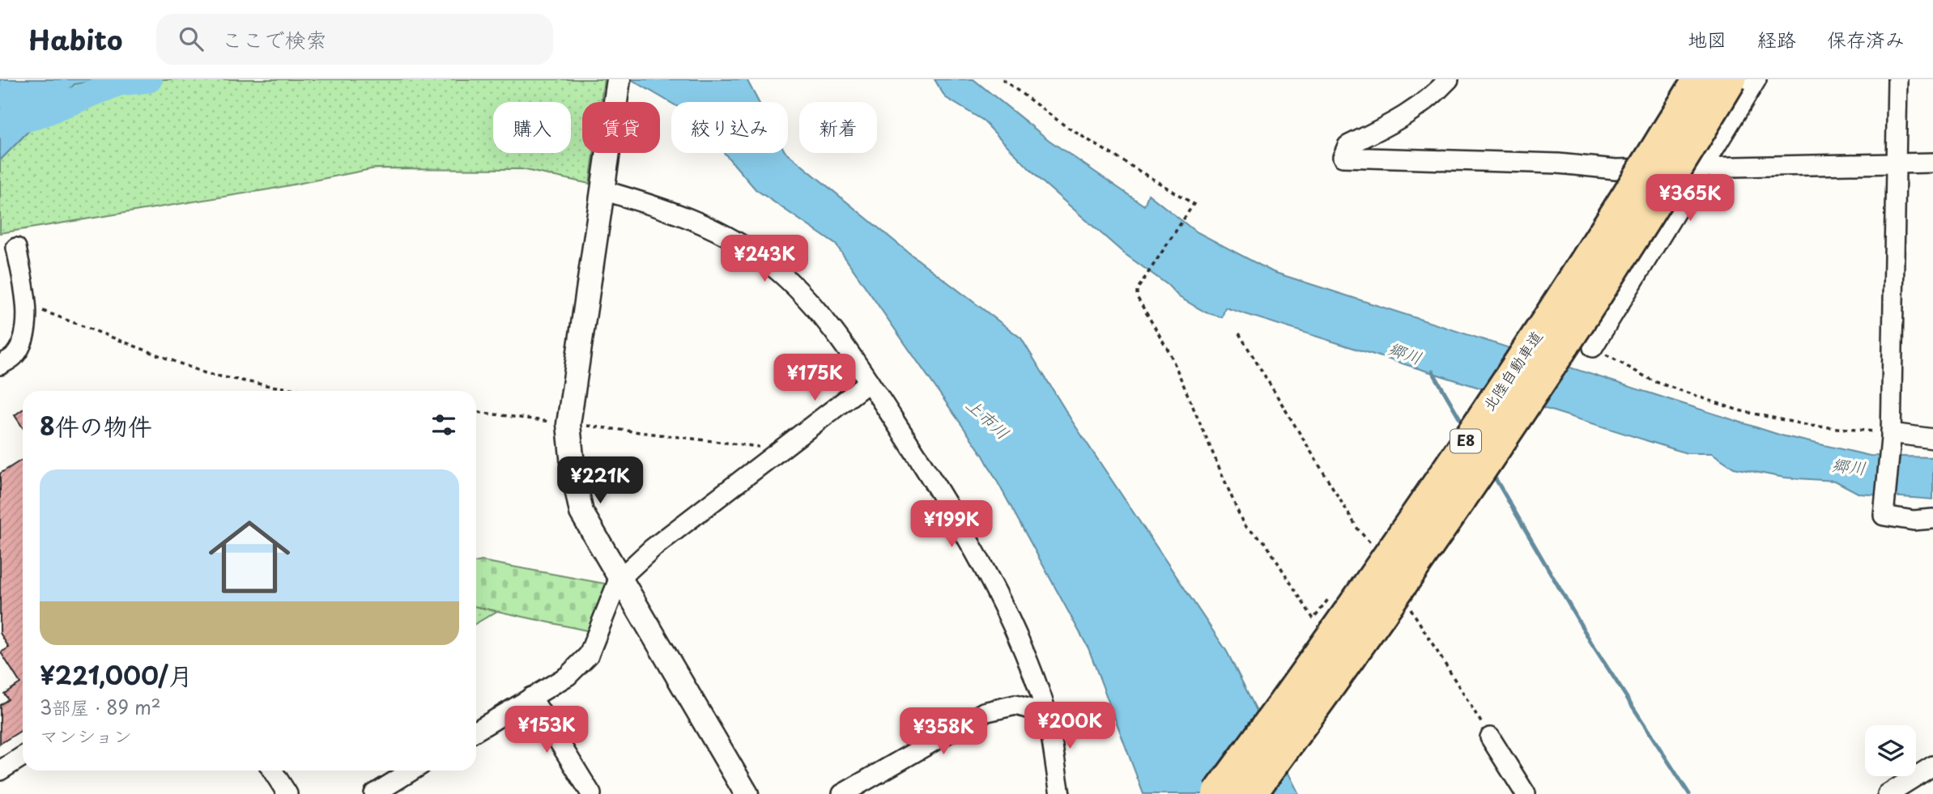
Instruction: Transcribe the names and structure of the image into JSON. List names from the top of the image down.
{
  "streets": {
    "highway": ["北陸自動車道", "E8"]
  },
  "water": ["郷川", "上市川"],
  "page": {
    "header": "Habito",
    "search": "ここで検索",
    "nav": ["地図", "経路", "保存済み"],
    "chip": [
      "購入",
      "賃貸",
      "絞り込み",
      "新着"
    ],
    "price": [
      "¥365K",
      "¥243K",
      "¥175K",
      "¥221K",
      "¥199K",
      "¥200K",
      "¥153K",
      "¥358K"
    ],
    "heading": "8件の物件",
    "list": [
      {
        "name": "¥221,000/月",
        "note": "3部屋 · 89 m² · マンション"
      }
    ]
  }
}
